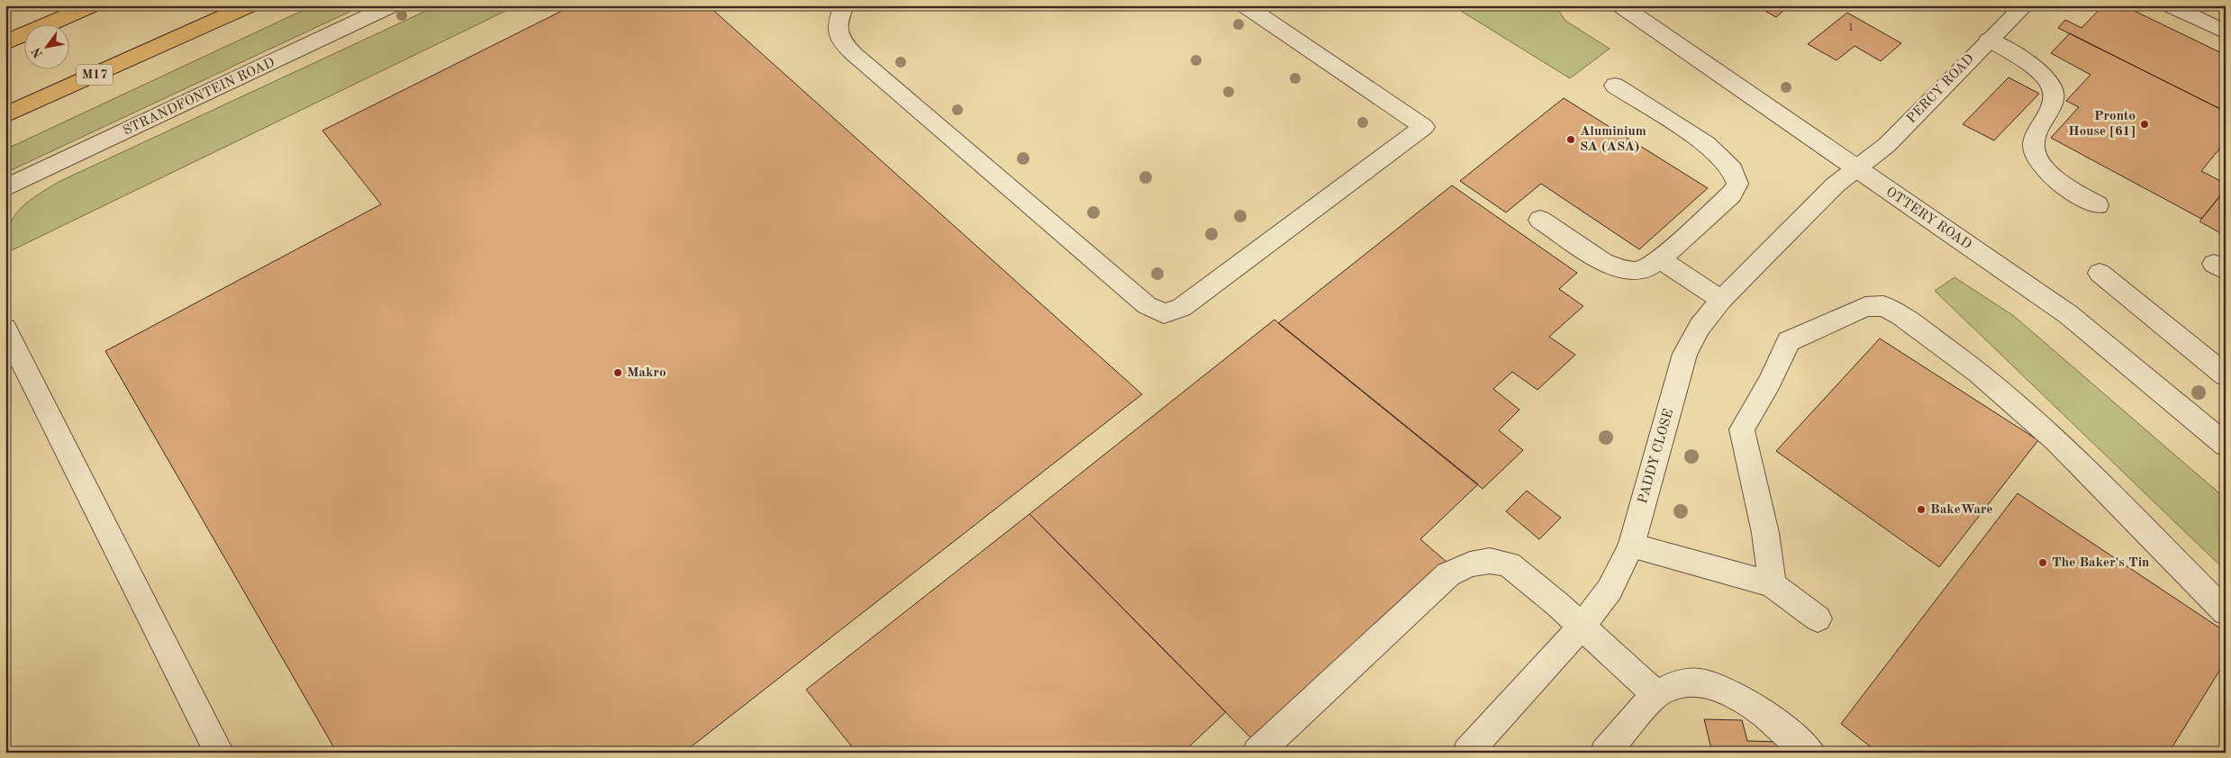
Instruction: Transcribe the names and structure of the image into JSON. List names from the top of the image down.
{
  "streets": {
    "main road": ["M17"],
    "street": [
      "PERCY ROAD",
      "STRANDFONTEIN ROAD",
      "OTTERY ROAD",
      "PADDY CLOSE"
    ]
  },
  "crossings": [
    ["PERCY ROAD", "OTTERY ROAD"],
    ["PERCY ROAD", "PADDY CLOSE"],
    ["OTTERY ROAD", "PADDY CLOSE"]
  ],
  "places": [
    "Pronto House [61]",
    "Aluminium SA (ASA)",
    "Makro",
    "BakeWare",
    "The Baker's Tin"
  ],
  "house_numbers": ["1"],
  "north": "bottom left"
}
